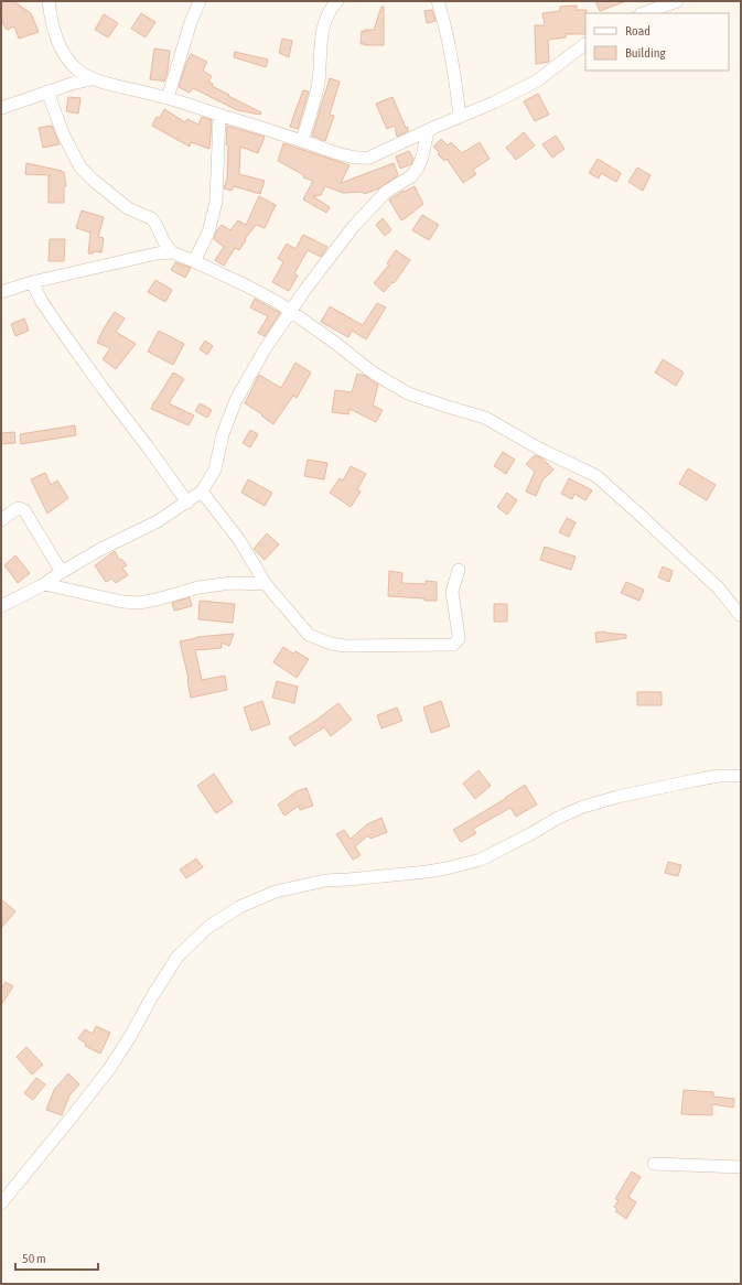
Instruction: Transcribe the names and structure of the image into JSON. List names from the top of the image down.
{
  "legend": ["Road", "Building"],
  "scale_bar": "50 m"
}
